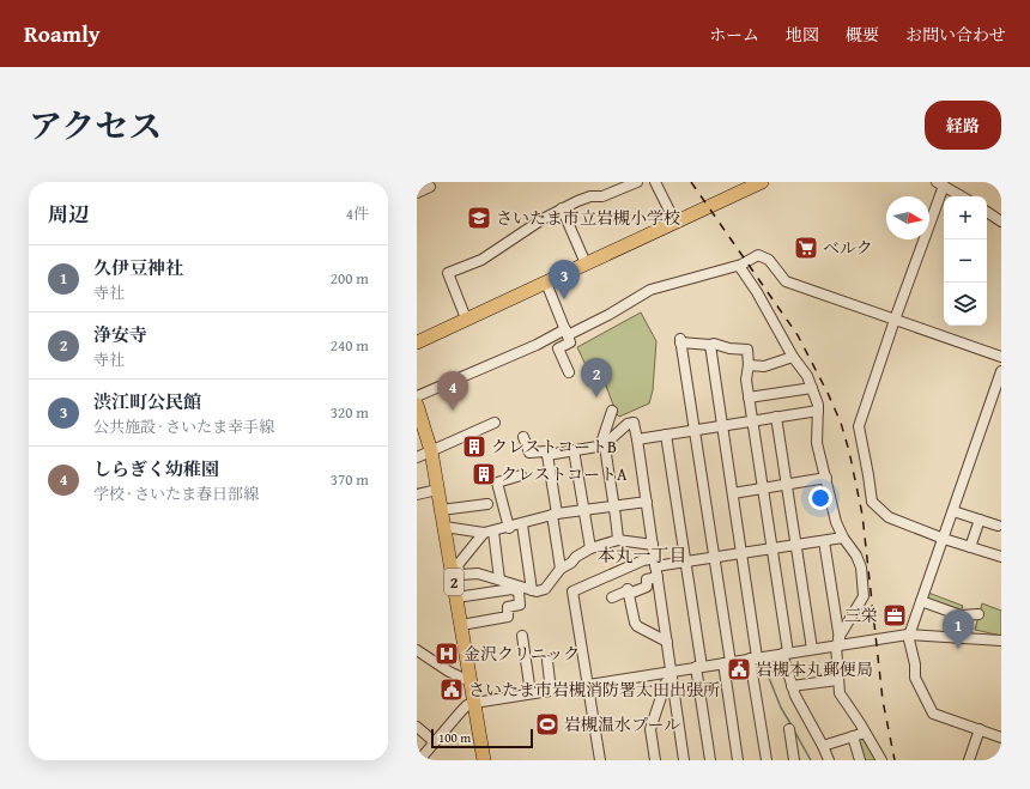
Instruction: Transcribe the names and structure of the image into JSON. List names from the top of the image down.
{
  "streets": {
    "main road": ["2"]
  },
  "districts": ["本丸一丁目"],
  "places": {
    "school or university": ["さいたま市立岩槻小学校"],
    "supermarket": ["ベルク"],
    "building": ["クレストコートB", "クレストコートA"],
    "office": ["三栄"],
    "hospital": ["金沢クリニック"],
    "public building": ["岩槻本丸郵便局", "さいたま市岩槻消防署太田出張所"],
    "sports": ["岩槻温水プール"]
  },
  "scale_bar": "100 m",
  "north": "right",
  "page": {
    "header": "Roamly",
    "nav": [
      "ホーム",
      "地図",
      "概要",
      "お問い合わせ"
    ],
    "title": "アクセス",
    "buttons": "経路",
    "heading": ["周辺", "4件"],
    "map_buttons": ["+", "−"],
    "list": [
      {
        "mark": "1",
        "name": "久伊豆神社",
        "note": "寺社",
        "value": "200 m"
      },
      {
        "mark": "2",
        "name": "浄安寺",
        "note": "寺社",
        "value": "240 m"
      },
      {
        "mark": "3",
        "name": "渋江町公民館",
        "note": "公共施設 · さいたま幸手線",
        "value": "320 m"
      },
      {
        "mark": "4",
        "name": "しらぎく幼稚園",
        "note": "学校 · さいたま春日部線",
        "value": "370 m"
      }
    ],
    "pins": [
      "3",
      "2",
      "4",
      "1"
    ],
    "scale": "100 m"
  }
}
